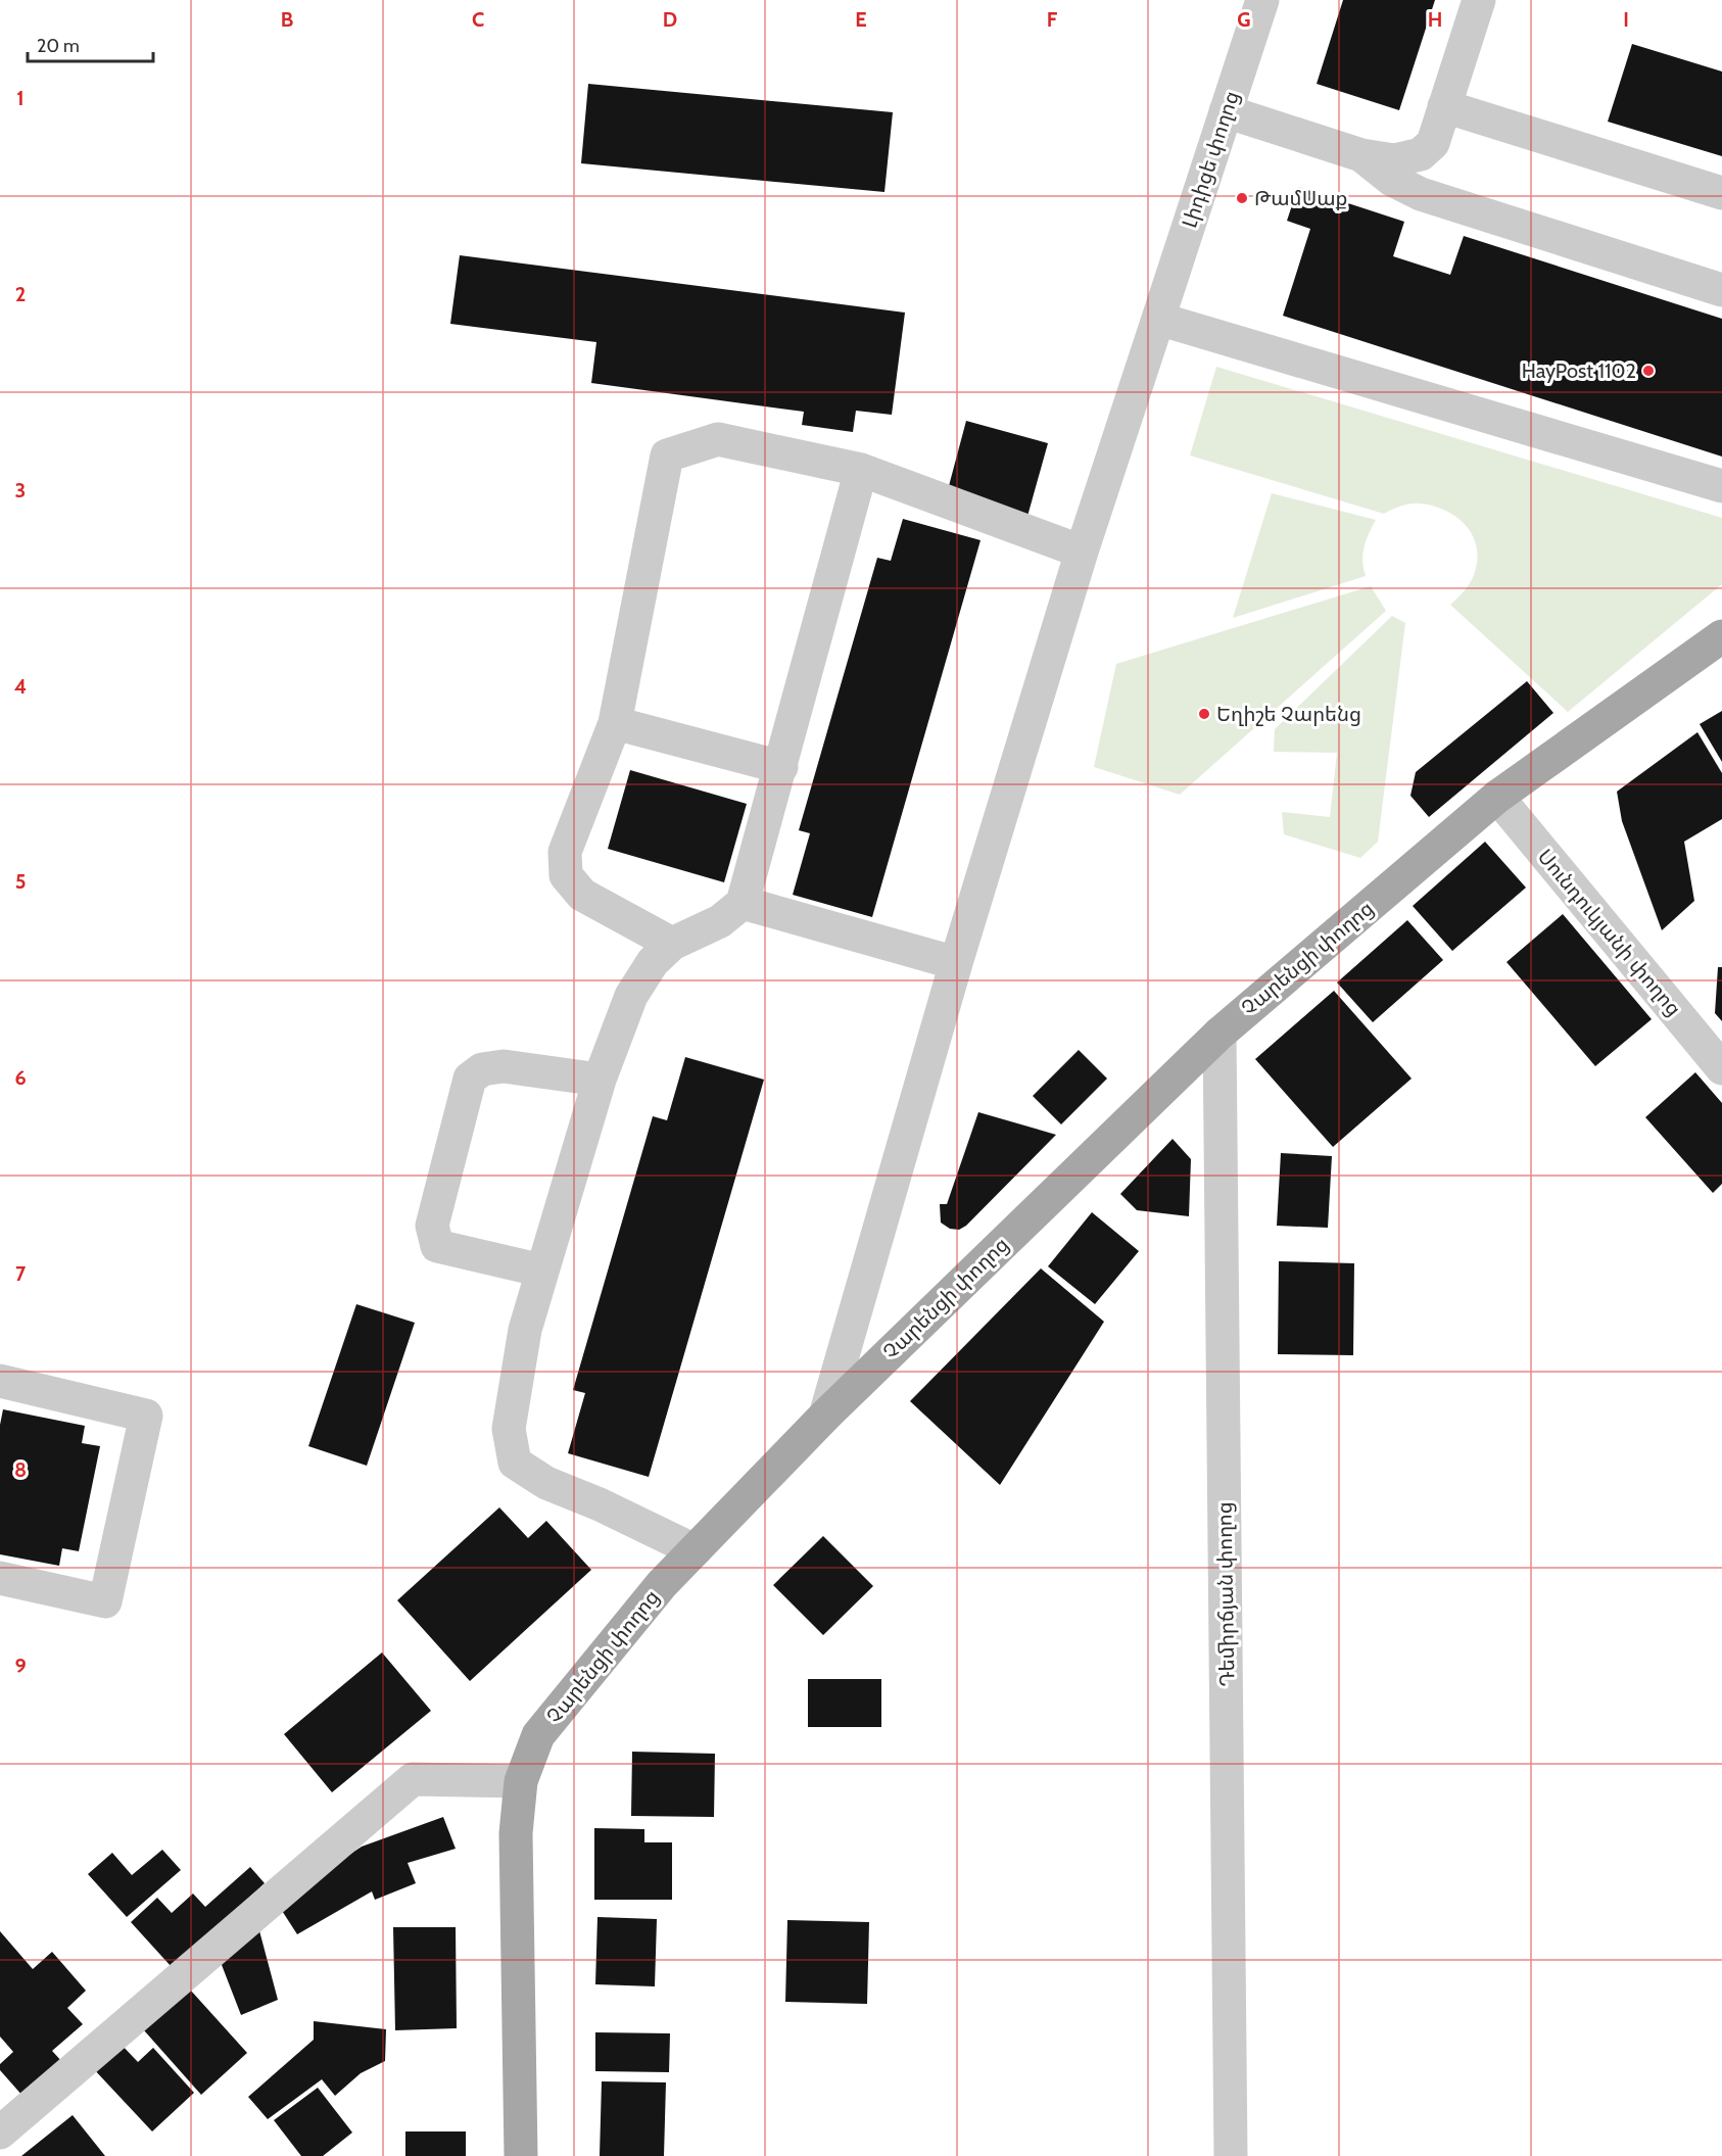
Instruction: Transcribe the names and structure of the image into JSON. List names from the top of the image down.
{
  "streets": {
    "main road": ["Չարենցի փողոց"],
    "street": ["Լիդիցե փողոց", "Սունդուկյանի փողոց", "Դեմիրճյան փողոց"]
  },
  "crossings": [
    ["Լիդիցե փողոց", "Չարենցի փողոց"],
    ["Սունդուկյանի փողոց", "Չարենցի փողոց"],
    ["Չարենցի փողոց", "Դեմիրճյան փողոց"]
  ],
  "places": ["ԹամՍաք", "HayPost 1102", "Եղիշե Չարենց"],
  "scale_bar": "20 m",
  "grid": {
    "columns": [
      "B",
      "C",
      "D",
      "E",
      "F",
      "G",
      "H",
      "I"
    ],
    "rows": [
      "1",
      "2",
      "3",
      "4",
      "5",
      "6",
      "7",
      "8",
      "9"
    ]
  }
}
